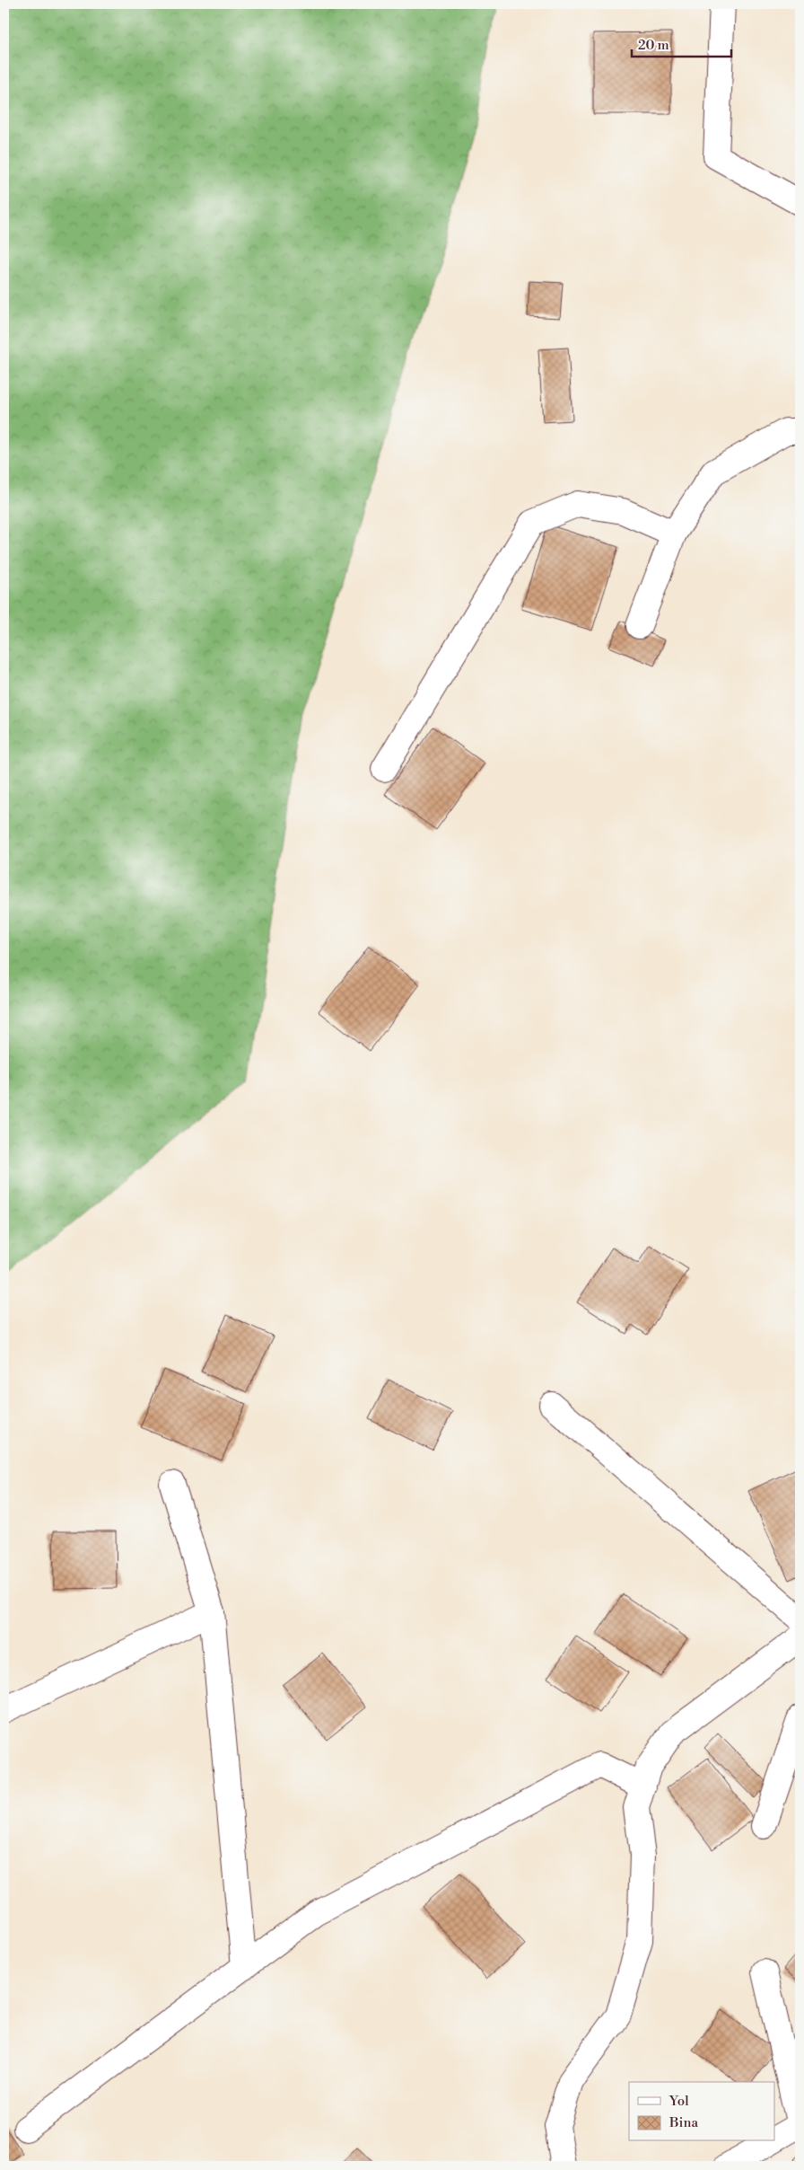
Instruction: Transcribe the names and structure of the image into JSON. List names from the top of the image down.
{
  "legend": ["Yol", "Bina"],
  "scale_bar": "20 m"
}
